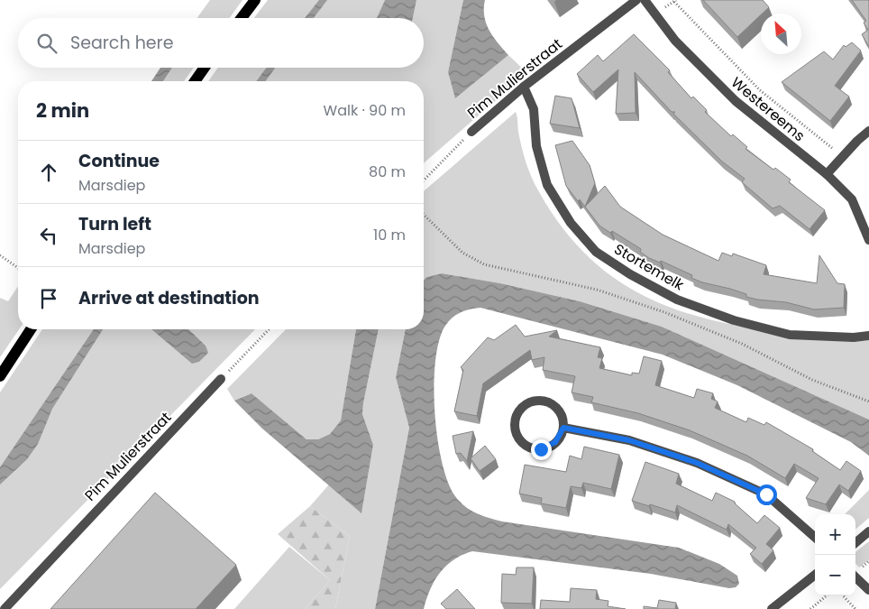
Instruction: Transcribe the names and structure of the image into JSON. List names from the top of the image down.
{
  "streets": {
    "street": ["Pim Mulierstraat", "Westereems", "Stortemelk"]
  },
  "crossings": [
    ["Pim Mulierstraat", "Stortemelk"]
  ],
  "north": "top left",
  "page": {
    "search": "Search here",
    "heading": ["2 min", "Walk · 90 m"],
    "list": [
      ["Continue", "Marsdiep", "80 m"],
      ["Turn left", "Marsdiep", "10 m"],
      "Arrive at destination"
    ],
    "map_buttons": ["+", "−"]
  }
}
